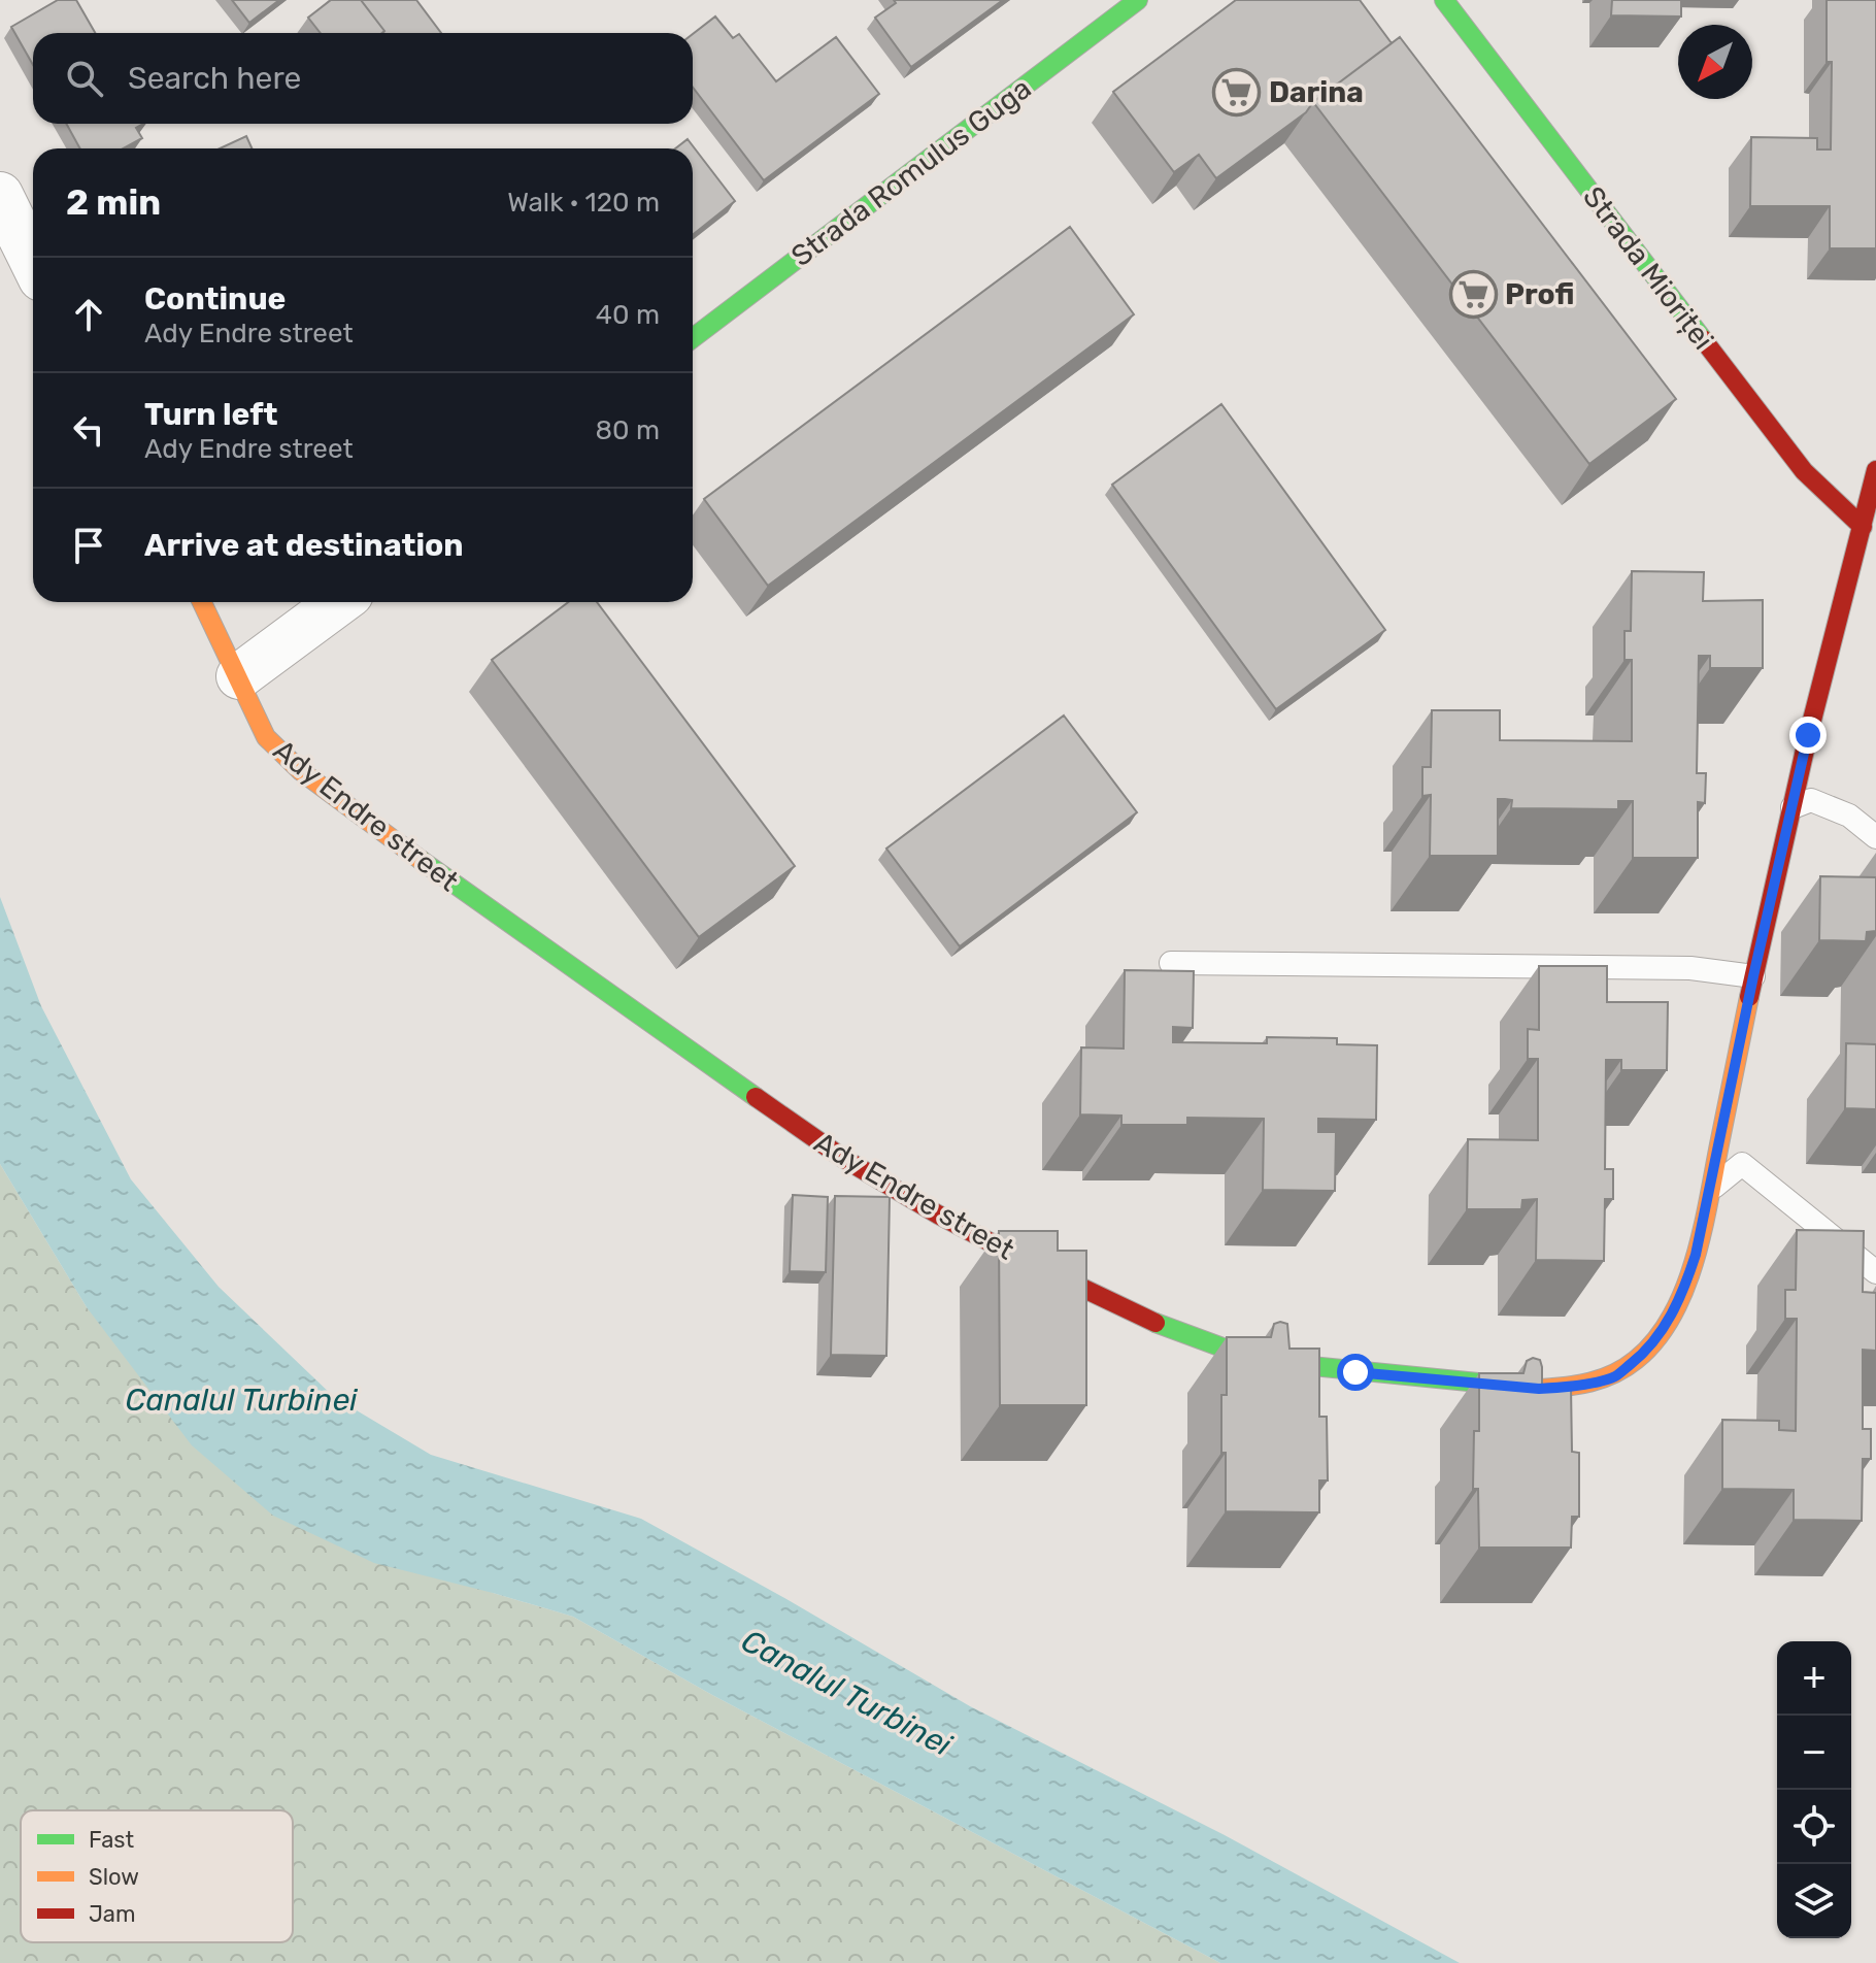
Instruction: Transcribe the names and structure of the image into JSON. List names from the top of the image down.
{
  "streets": {
    "street": ["Strada Romulus Guga", "Strada Mioriței", "Ady Endre street"]
  },
  "crossings": [
    ["Strada Mioriței", "Ady Endre street"]
  ],
  "water": ["Canalul Turbinei"],
  "places": {
    "supermarket": ["Darina", "Profi"]
  },
  "legend": ["Fast", "Slow", "Jam"],
  "north": "bottom left",
  "page": {
    "search": "Search here",
    "heading": ["2 min", "Walk · 120 m"],
    "list": [
      ["Continue", "Ady Endre street", "40 m"],
      ["Turn left", "Ady Endre street", "80 m"],
      "Arrive at destination"
    ],
    "map_buttons": ["+", "−"]
  }
}
